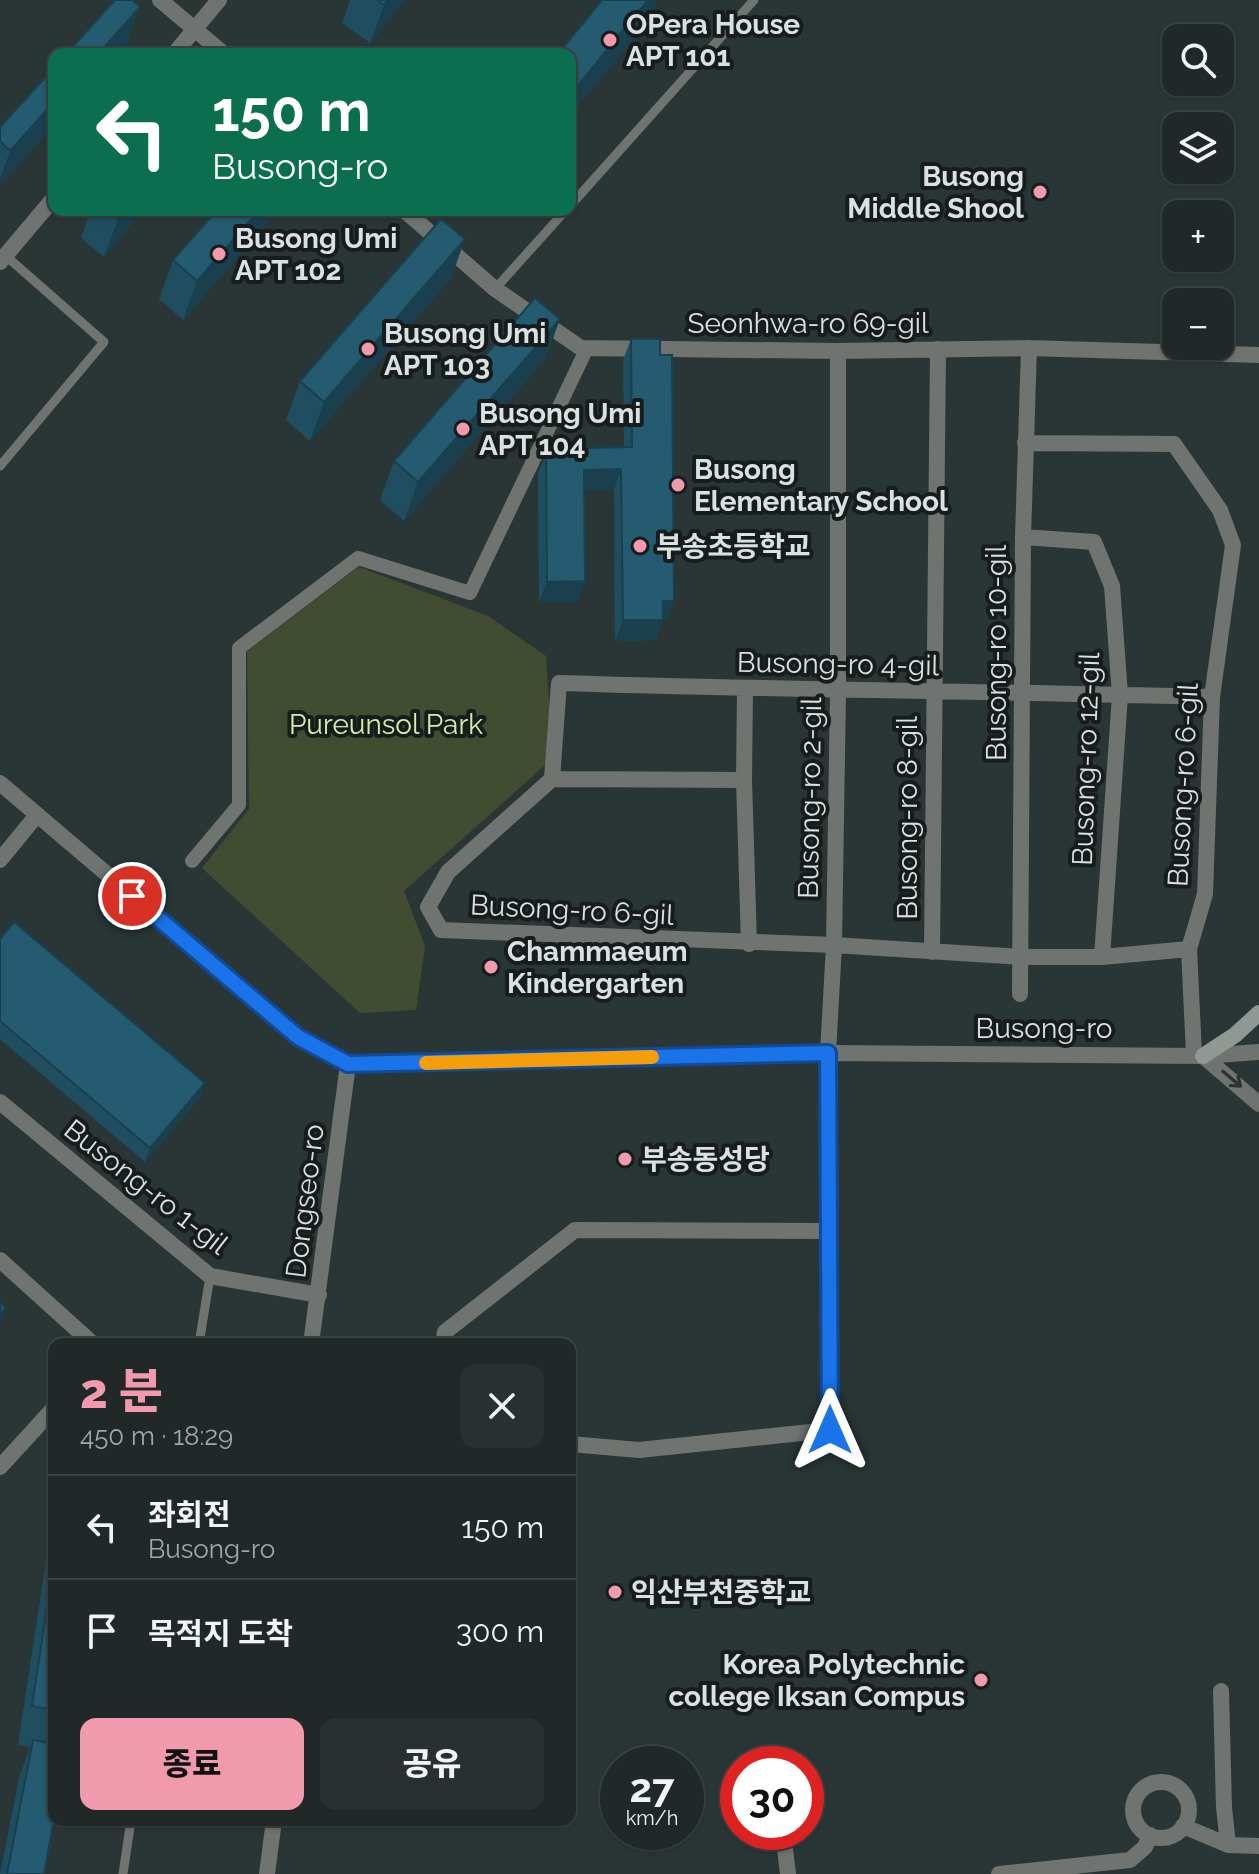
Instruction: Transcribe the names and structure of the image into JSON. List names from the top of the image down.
{
  "streets": {
    "street": [
      "Seonhwa-ro 69-gil",
      "Busong-ro 10-gil",
      "Busong-ro 4-gil",
      "Busong-ro 12-gil",
      "Busong-ro 6-gil",
      "Busong-ro 2-gil",
      "Busong-ro 8-gil",
      "Busong-ro",
      "Busong-ro 1-gil",
      "Dongseo-ro"
    ]
  },
  "crossings": [
    ["Seonhwa-ro 69-gil", "Busong-ro 10-gil"],
    ["Seonhwa-ro 69-gil", "Busong-ro 2-gil"],
    ["Seonhwa-ro 69-gil", "Busong-ro 8-gil"],
    ["Busong-ro 10-gil", "Busong-ro 4-gil"],
    ["Busong-ro 10-gil", "Busong-ro 12-gil"],
    ["Busong-ro 10-gil", "Busong-ro 6-gil"],
    ["Busong-ro 4-gil", "Busong-ro 12-gil"],
    ["Busong-ro 4-gil", "Busong-ro 6-gil"],
    ["Busong-ro 4-gil", "Busong-ro 2-gil"],
    ["Busong-ro 4-gil", "Busong-ro 8-gil"],
    ["Busong-ro 12-gil", "Busong-ro 6-gil"],
    ["Busong-ro 6-gil", "Busong-ro 2-gil"],
    ["Busong-ro 6-gil", "Busong-ro 8-gil"],
    ["Busong-ro 2-gil", "Busong-ro"],
    ["Busong-ro", "Dongseo-ro"],
    ["Busong-ro 1-gil", "Dongseo-ro"]
  ],
  "parks": ["Pureunsol Park"],
  "places": [
    "OPera House APT 101",
    "Busong Middle Shool",
    "Busong Umi APT 102",
    "Busong Umi APT 103",
    "Busong Umi APT 104",
    "Busong Elementary School",
    "부송초등학교",
    "Chammaeum Kindergarten",
    "부송동성당",
    "익산부천중학교",
    "Korea Polytechnic college Iksan Compus"
  ],
  "page": {
    "map_buttons": ["+", "−"],
    "turn": ["150 m", "Busong-ro"],
    "heading": ["2 분", "450 m · 18:29"],
    "list": [
      {
        "name": "좌회전",
        "note": "Busong-ro",
        "value": "150 m"
      },
      {
        "name": "목적지 도착",
        "value": "300 m"
      }
    ],
    "buttons": ["종료", "공유"],
    "speed": "27 km/h",
    "limit": "30"
  }
}
